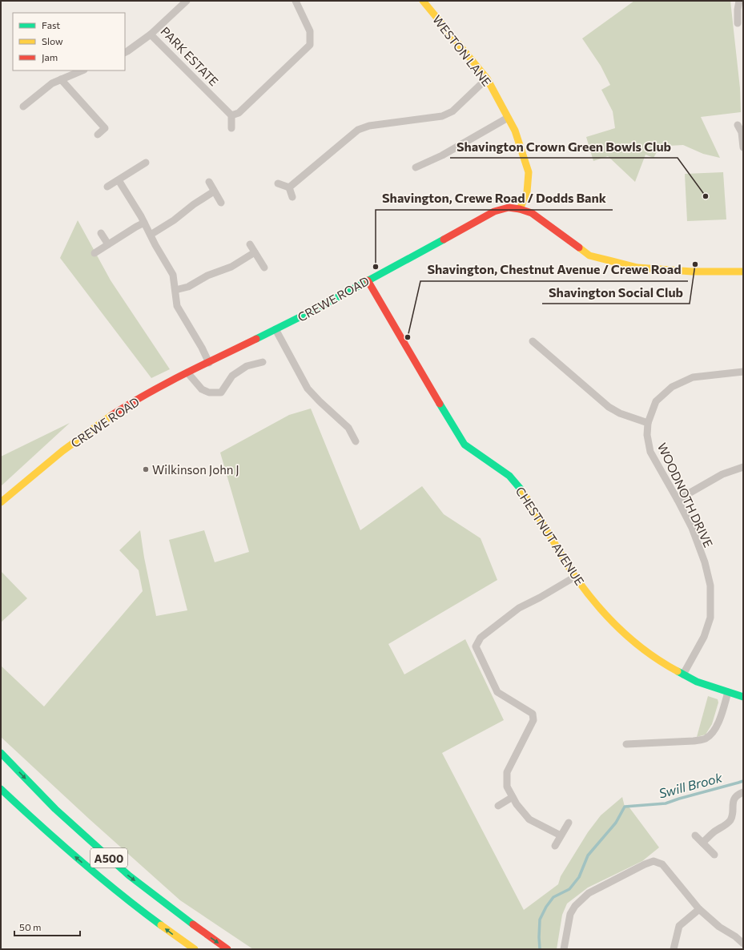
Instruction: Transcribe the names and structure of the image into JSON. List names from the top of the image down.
{
  "streets": {
    "main road": [
      "WESTON LANE",
      "CREWE ROAD",
      "CHESTNUT AVENUE",
      "A500"
    ],
    "street": ["PARK ESTATE", "WOODNOTH DRIVE"]
  },
  "crossings": [
    ["WESTON LANE", "CREWE ROAD"],
    ["CREWE ROAD", "CHESTNUT AVENUE"],
    ["WOODNOTH DRIVE", "CHESTNUT AVENUE"]
  ],
  "water": ["Swill Brook"],
  "places": [
    "Shavington Crown Green Bowls Club",
    "Shavington Social Club",
    "Shavington, Crewe Road / Dodds Bank",
    "Shavington, Chestnut Avenue / Crewe Road",
    "Wilkinson John J"
  ],
  "legend": ["Fast", "Slow", "Jam"],
  "scale_bar": "50 m"
}
